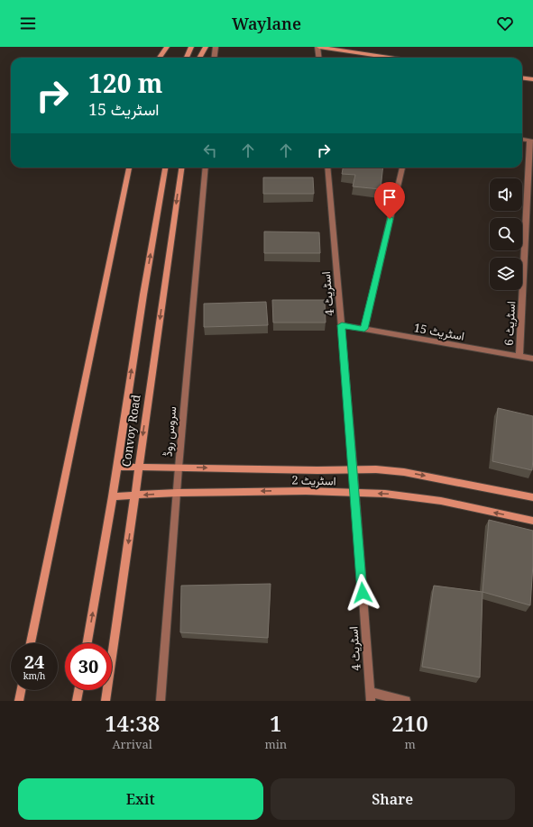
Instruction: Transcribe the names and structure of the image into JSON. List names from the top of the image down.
{
  "streets": {
    "street": [
      "اسٹریٹ 4",
      "اسٹریٹ 6",
      "اسٹریٹ 15",
      "Convoy Road",
      "سروس روڈ",
      "اسٹریٹ 2"
    ]
  },
  "crossings": [
    ["اسٹریٹ 4", "اسٹریٹ 15"],
    ["اسٹریٹ 4", "اسٹریٹ 2"],
    ["اسٹریٹ 6", "اسٹریٹ 15"],
    ["Convoy Road", "اسٹریٹ 2"],
    ["سروس روڈ", "اسٹریٹ 2"]
  ],
  "page": {
    "header": "Waylane",
    "turn": ["120 m", "اسٹریٹ 15"],
    "speed": "24 km/h",
    "limit": "30",
    "eta": [
      "14:38",
      "Arrival",
      "1",
      "min",
      "210",
      "m"
    ],
    "buttons": ["Exit", "Share"]
  }
}
